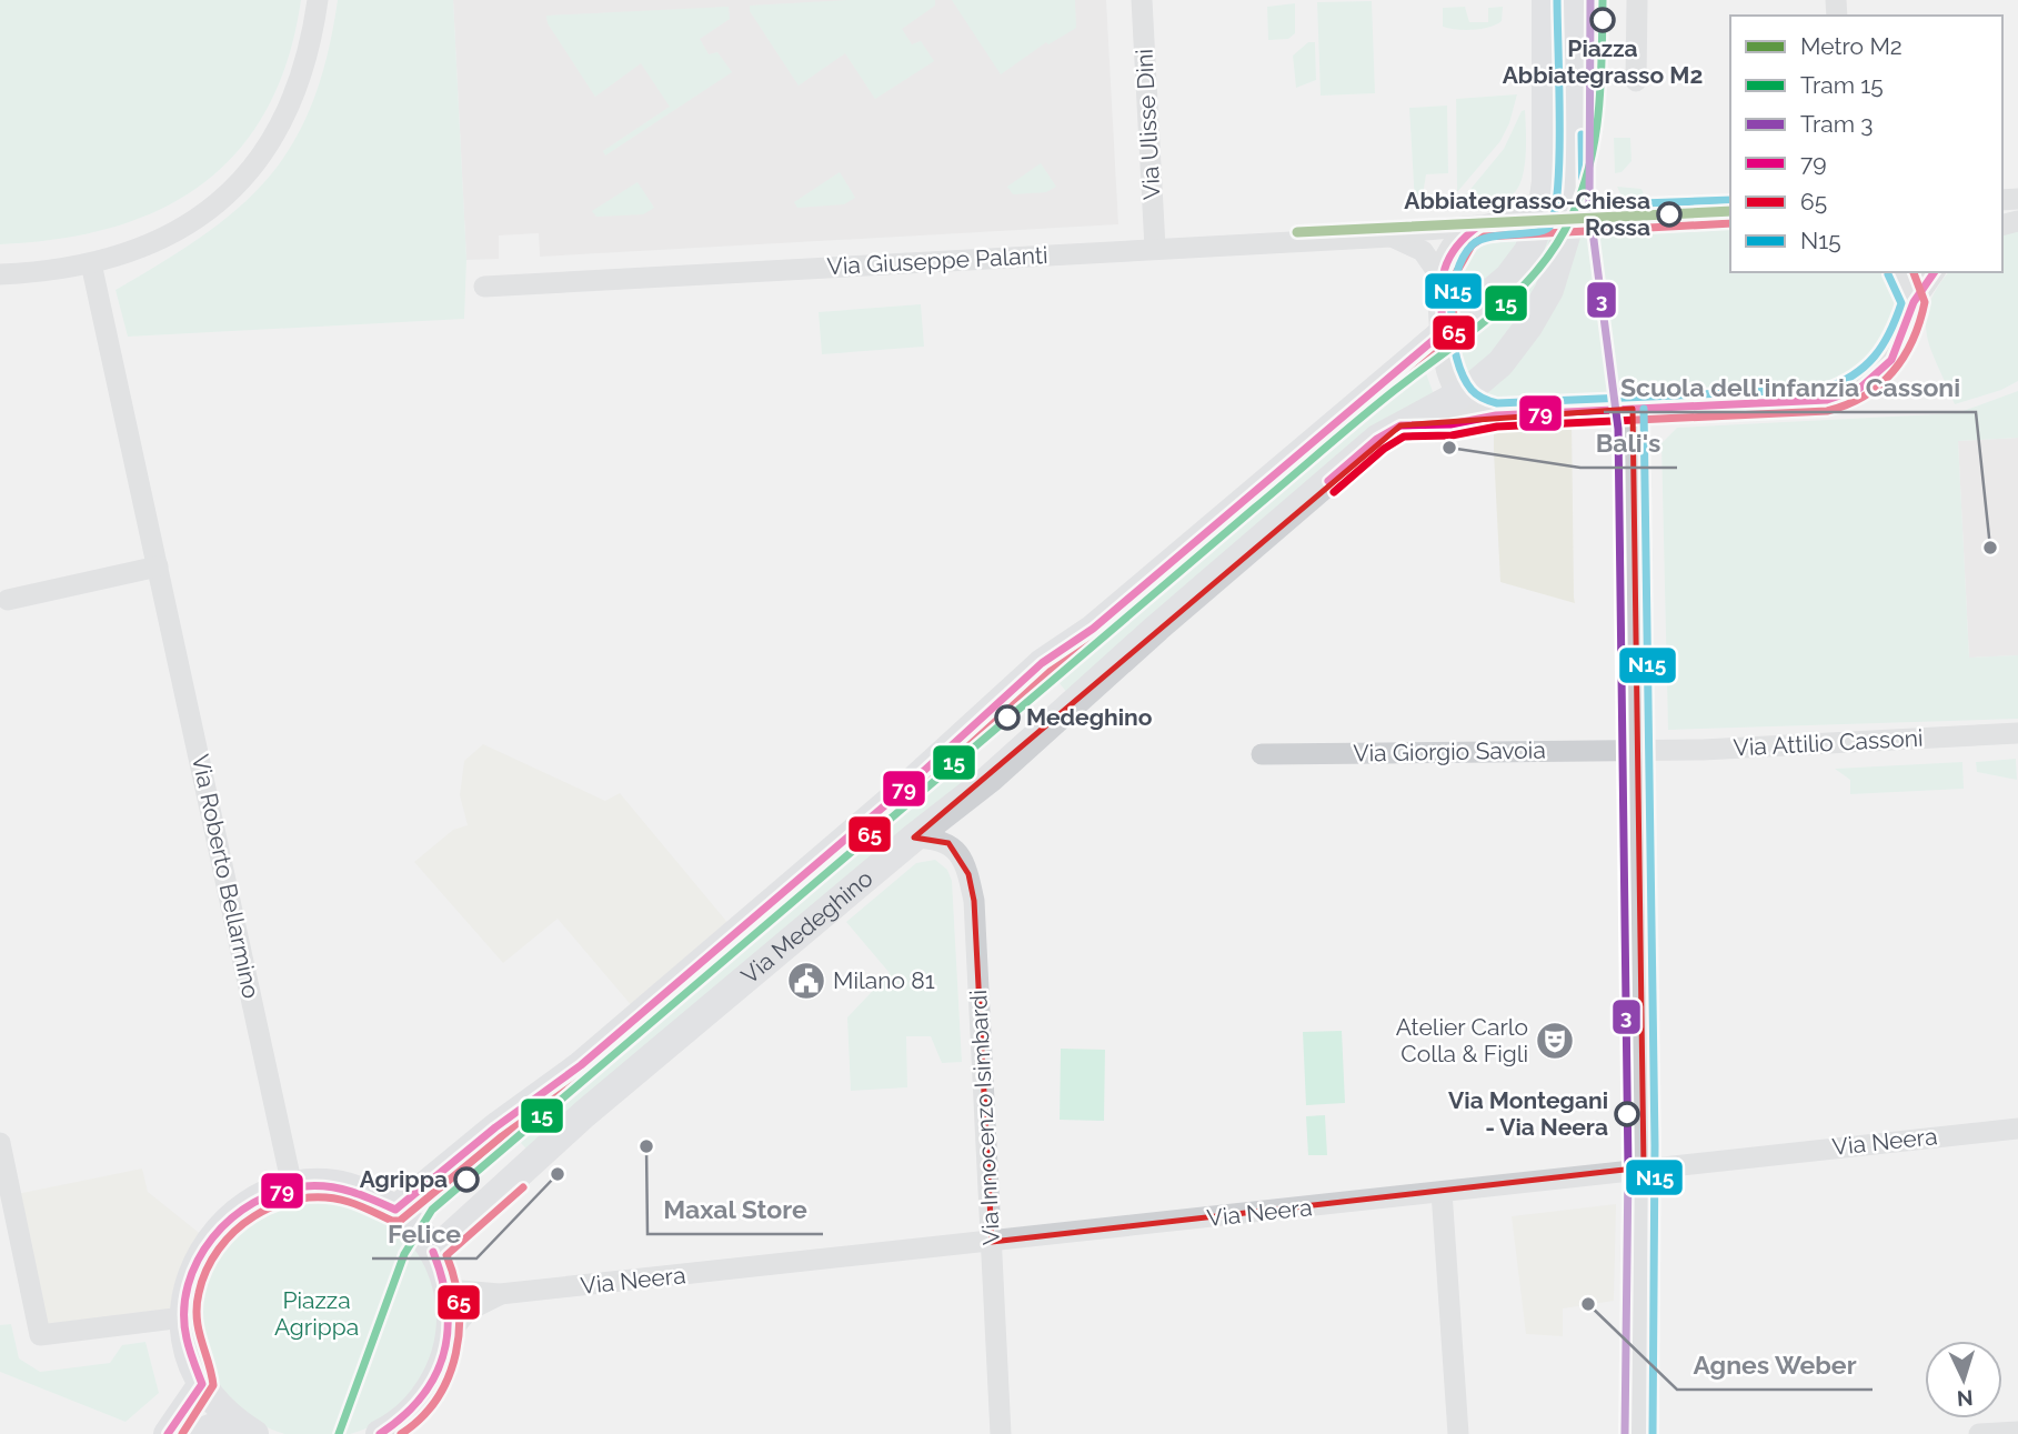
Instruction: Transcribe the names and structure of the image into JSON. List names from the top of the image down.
{
  "streets": {
    "main road": ["Via Medeghino"],
    "street": [
      "Via Ulisse Dini",
      "Via Giuseppe Palanti",
      "Via Attilio Cassoni",
      "Via Giorgio Savoia",
      "Via Roberto Bellarmino",
      "Via Innocenzo Isimbardi",
      "Via Neera"
    ]
  },
  "crossings": [
    ["Via Ulisse Dini", "Via Giuseppe Palanti"],
    ["Via Attilio Cassoni", "Via Giorgio Savoia"],
    ["Via Medeghino", "Via Innocenzo Isimbardi"],
    ["Via Innocenzo Isimbardi", "Via Neera"]
  ],
  "parks": ["Piazza Agrippa"],
  "places": {
    "other": [
      "Piazza Abbiategrasso M2",
      "Abbiategrasso-Chiesa Rossa",
      "Bali's",
      "Scuola dell'infanzia Cassoni",
      "Medeghino",
      "Via Montegani - Via Neera",
      "Maxal Store",
      "Felice",
      "Agrippa",
      "Agnes Weber"
    ],
    "public building": ["Milano 81"],
    "theatre": ["Atelier Carlo Colla & Figli"]
  },
  "lines": [
    "tram line 15",
    "tram line 3",
    "transit line N15",
    "metro line M2",
    "transit line 79",
    "transit line 65"
  ],
  "legend": [
    "Metro M2",
    "Tram 15",
    "Tram 3",
    "79",
    "65",
    "N15"
  ],
  "north": "bottom"
}
